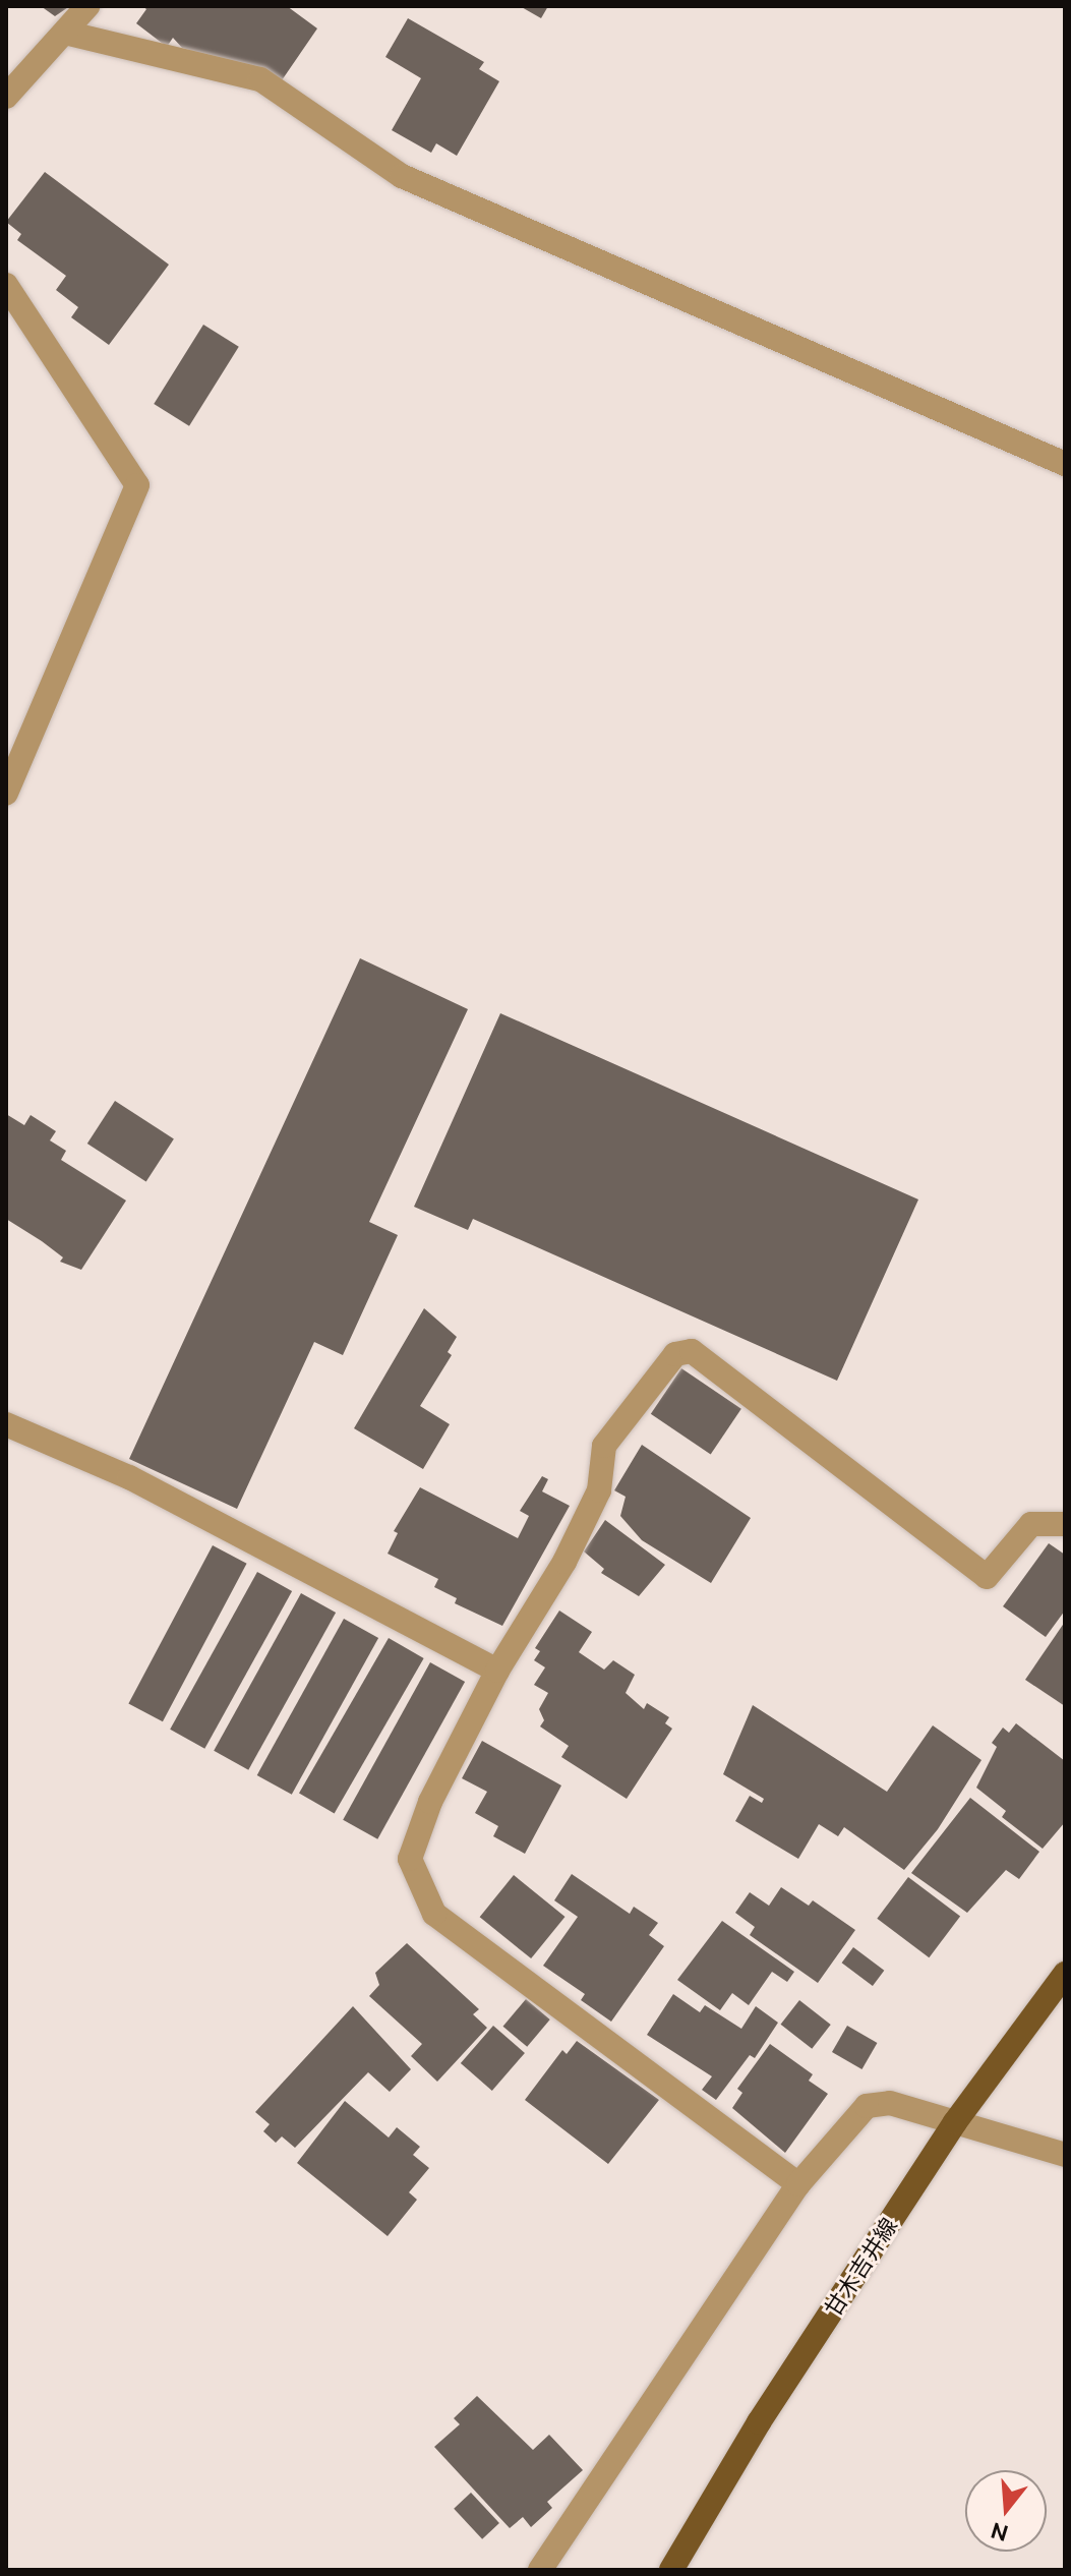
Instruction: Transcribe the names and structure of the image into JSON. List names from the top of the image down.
{
  "streets": {
    "main road": ["甘木吉井線"]
  },
  "north": "bottom"
}
